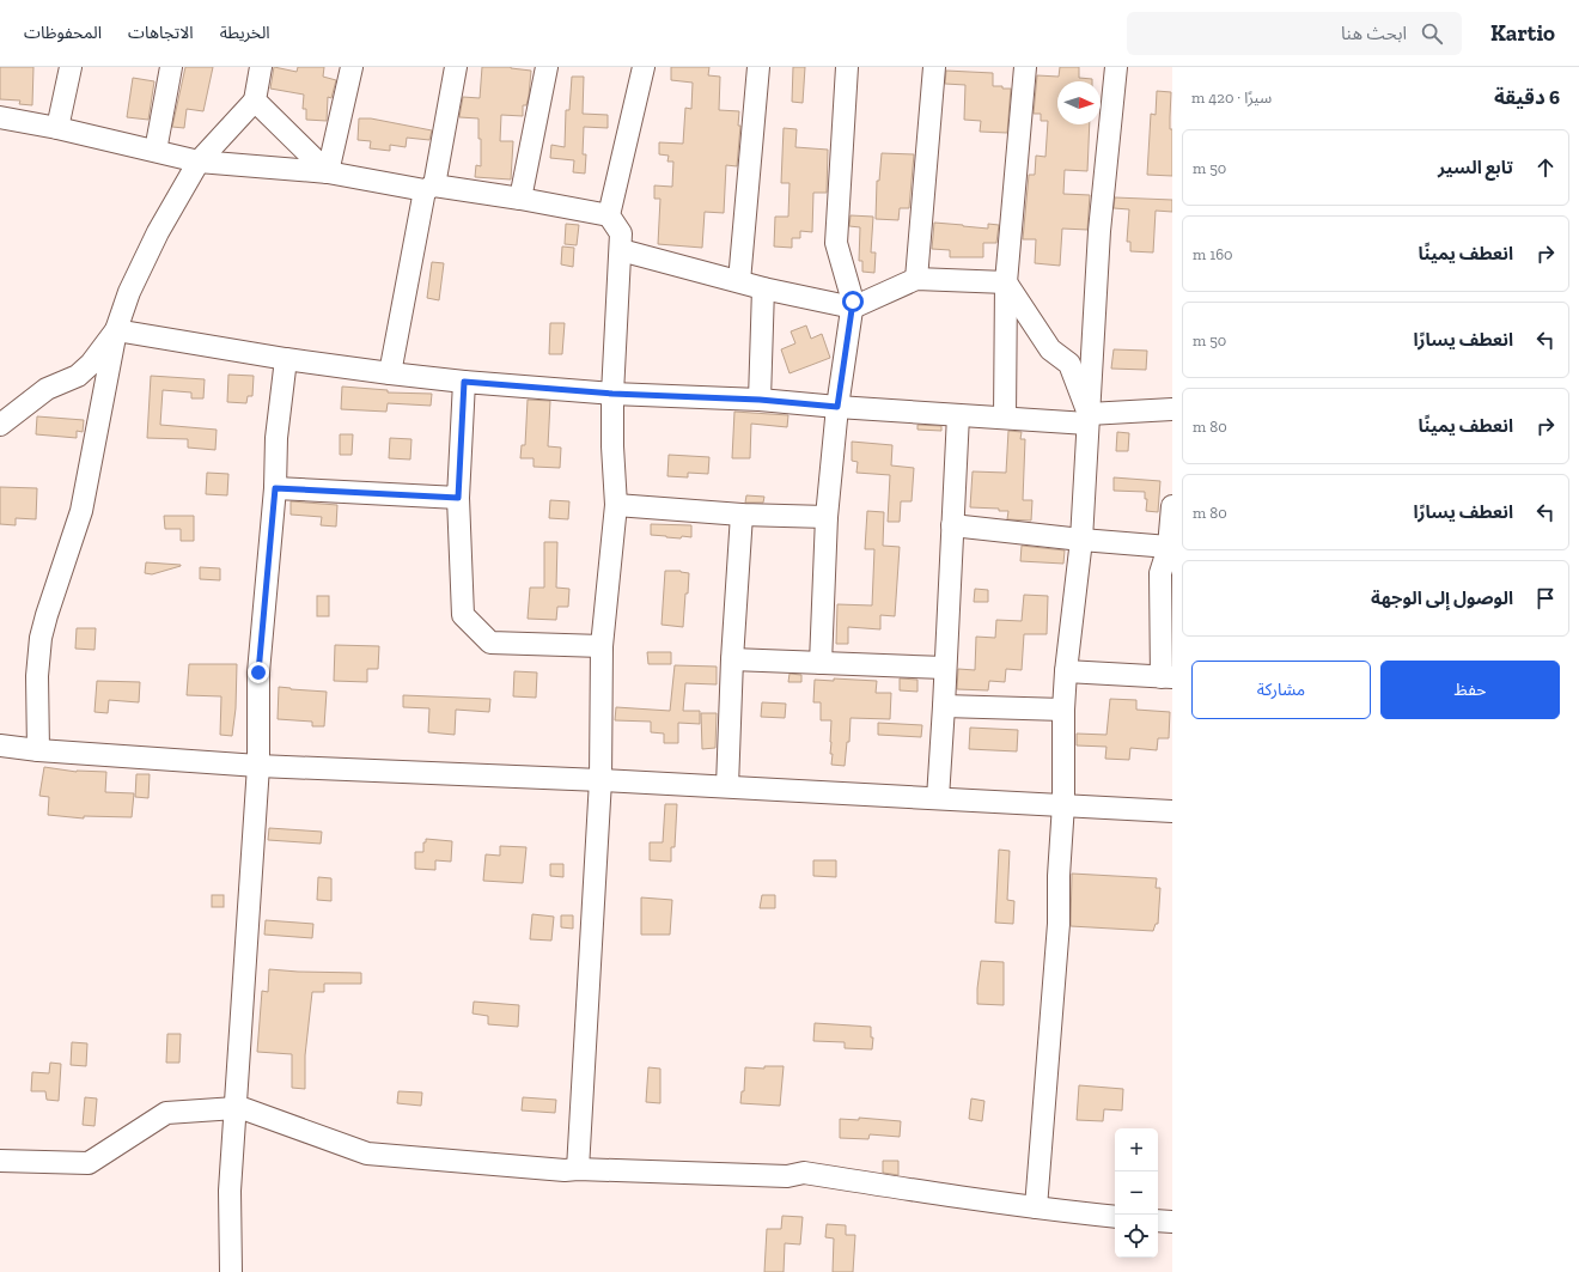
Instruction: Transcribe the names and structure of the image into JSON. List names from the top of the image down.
{
  "north": "right",
  "page": {
    "header": "Kartio",
    "search": "ابحث هنا",
    "nav": ["الخريطة", "الاتجاهات", "المحفوظات"],
    "heading": ["6 دقيقة", "سيرًا · 420 m"],
    "list": [
      ["تابع السير", "50 m"],
      ["انعطف يمينًا", "160 m"],
      ["انعطف يسارًا", "50 m"],
      ["انعطف يمينًا", "80 m"],
      ["انعطف يسارًا", "80 m"],
      "الوصول إلى الوجهة"
    ],
    "buttons": ["حفظ", "مشاركة"],
    "map_buttons": ["+", "−"]
  }
}
